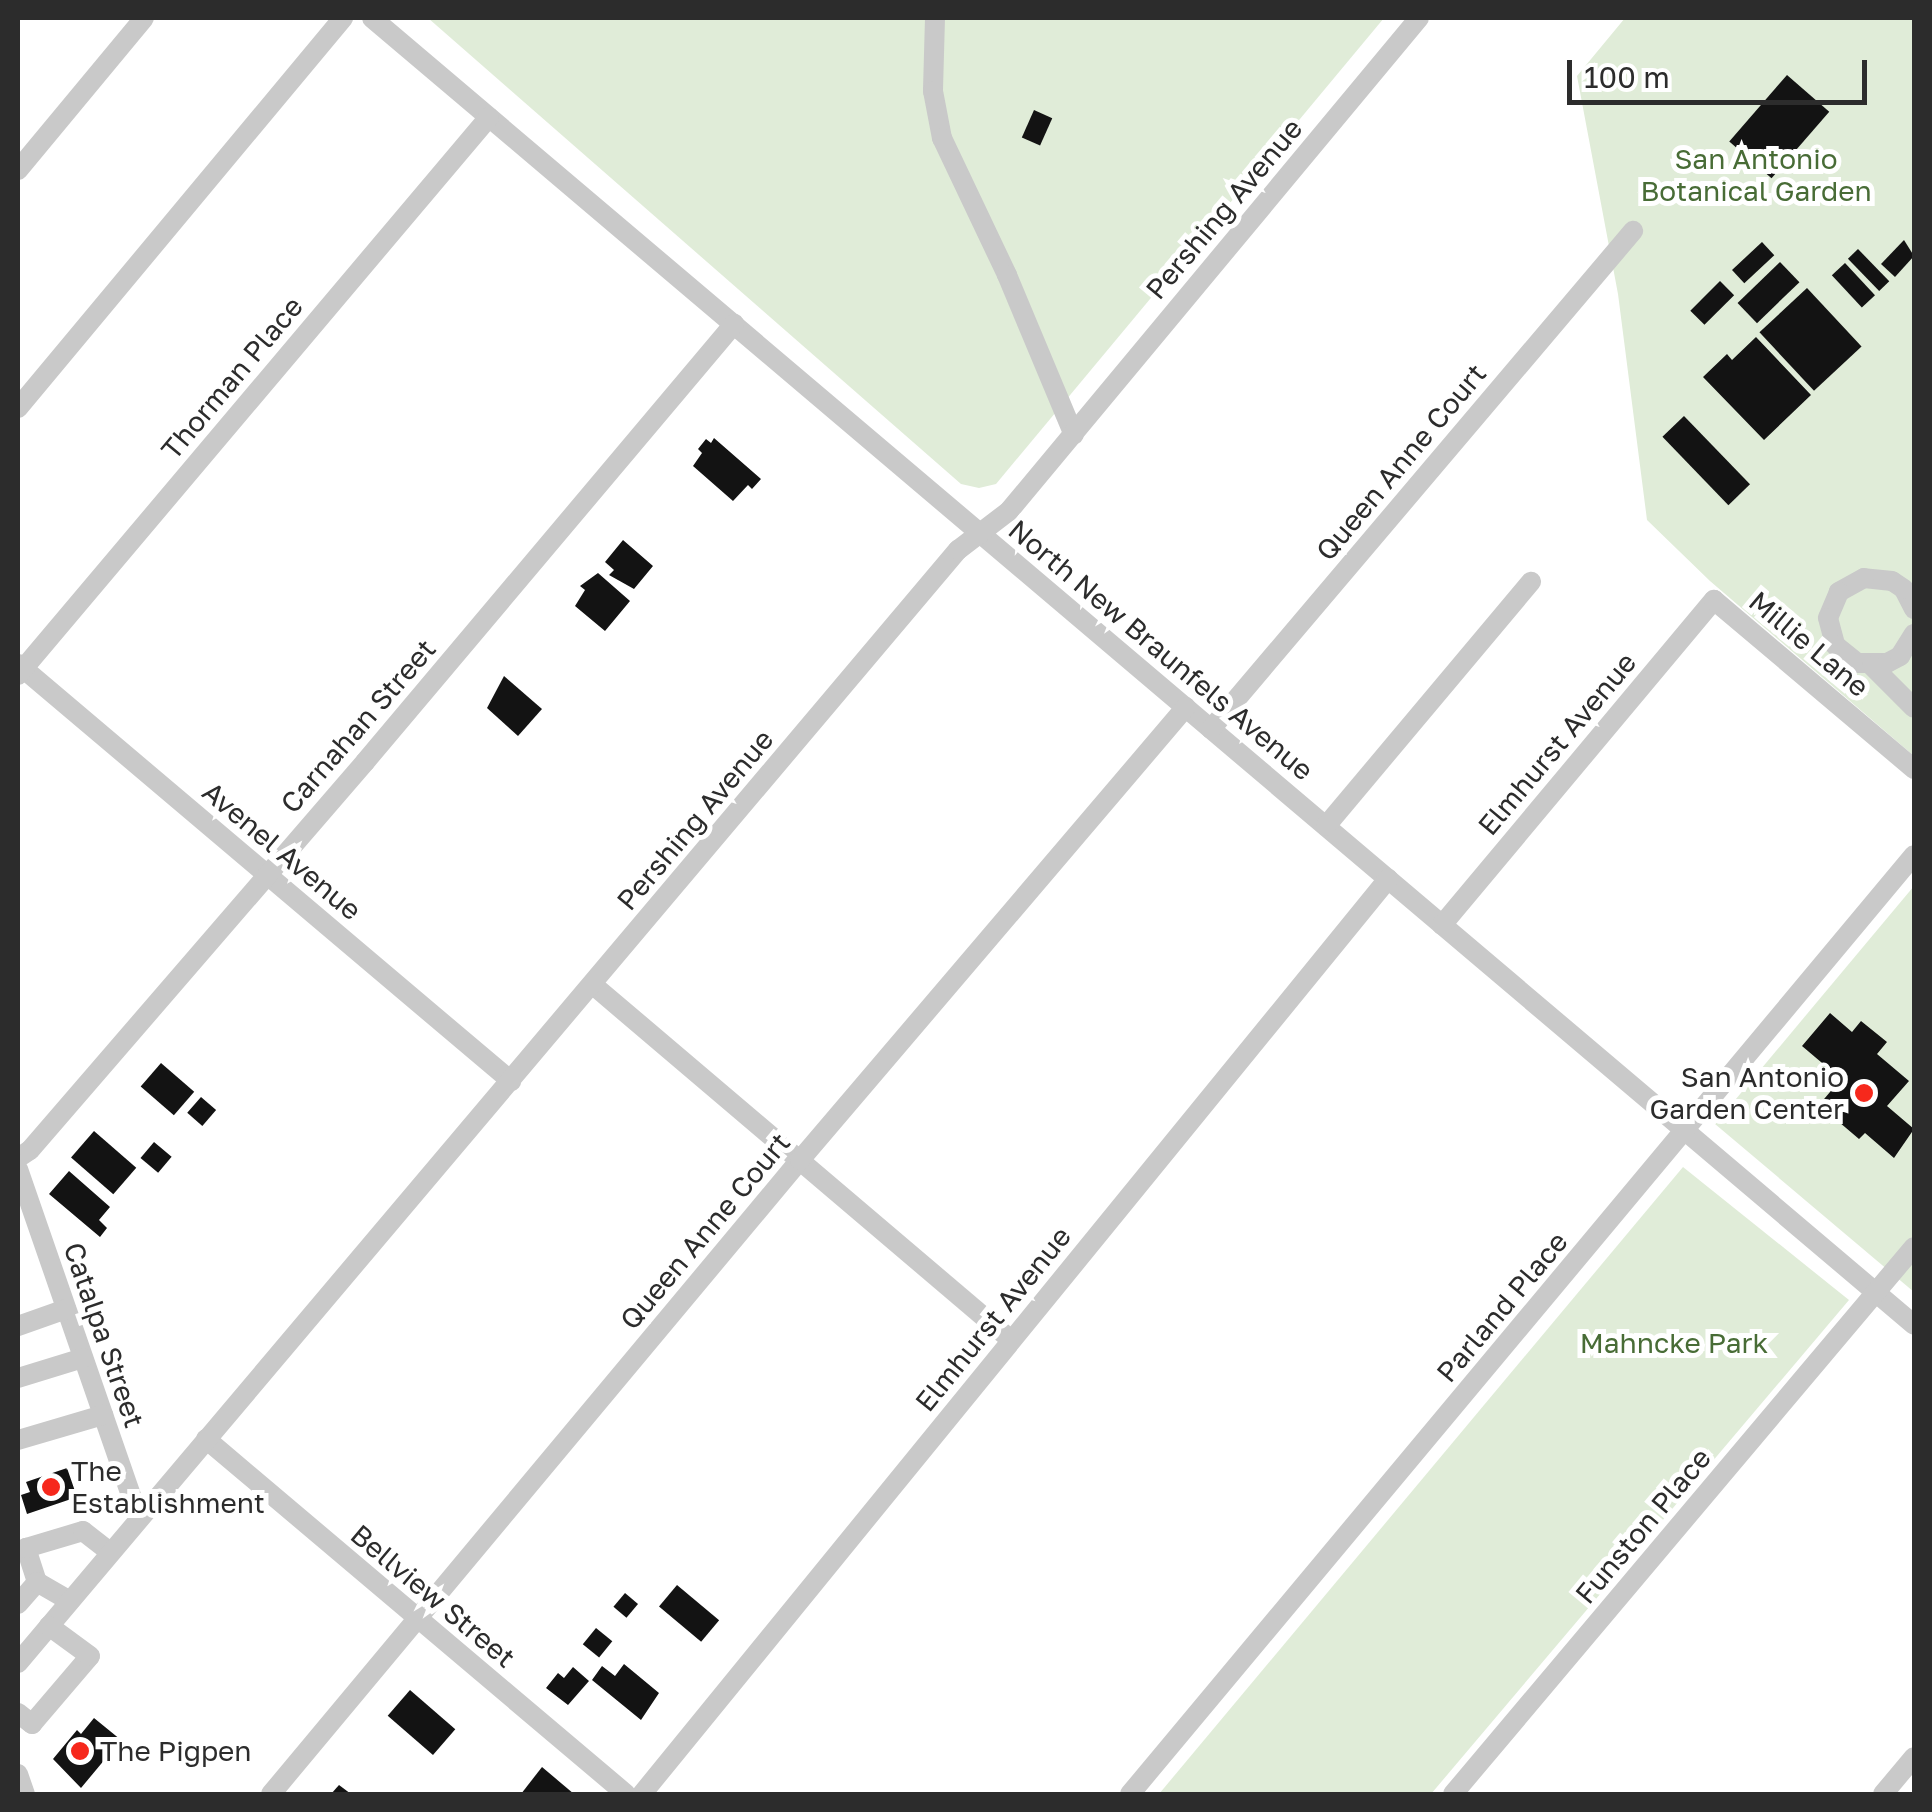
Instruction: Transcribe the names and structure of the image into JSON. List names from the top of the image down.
{
  "streets": {
    "street": [
      "Pershing Avenue",
      "Thorman Place",
      "Queen Anne Court",
      "Millie Lane",
      "North New Braunfels Avenue",
      "Carnahan Street",
      "Elmhurst Avenue",
      "Avenel Avenue",
      "Parland Place",
      "Catalpa Street",
      "Funston Place",
      "Bellview Street"
    ]
  },
  "crossings": [
    ["Pershing Avenue", "North New Braunfels Avenue"],
    ["Pershing Avenue", "Avenel Avenue"],
    ["Pershing Avenue", "Catalpa Street"],
    ["Pershing Avenue", "Bellview Street"],
    ["Thorman Place", "North New Braunfels Avenue"],
    ["Thorman Place", "Avenel Avenue"],
    ["Queen Anne Court", "North New Braunfels Avenue"],
    ["Queen Anne Court", "Bellview Street"],
    ["Millie Lane", "Elmhurst Avenue"],
    ["North New Braunfels Avenue", "Carnahan Street"],
    ["North New Braunfels Avenue", "Elmhurst Avenue"],
    ["North New Braunfels Avenue", "Parland Place"],
    ["North New Braunfels Avenue", "Funston Place"],
    ["Carnahan Street", "Avenel Avenue"]
  ],
  "parks": ["San Antonio Botanical Garden", "Mahncke Park"],
  "places": ["San Antonio Garden Center", "The Establishment", "The Pigpen"],
  "scale_bar": "100 m"
}
